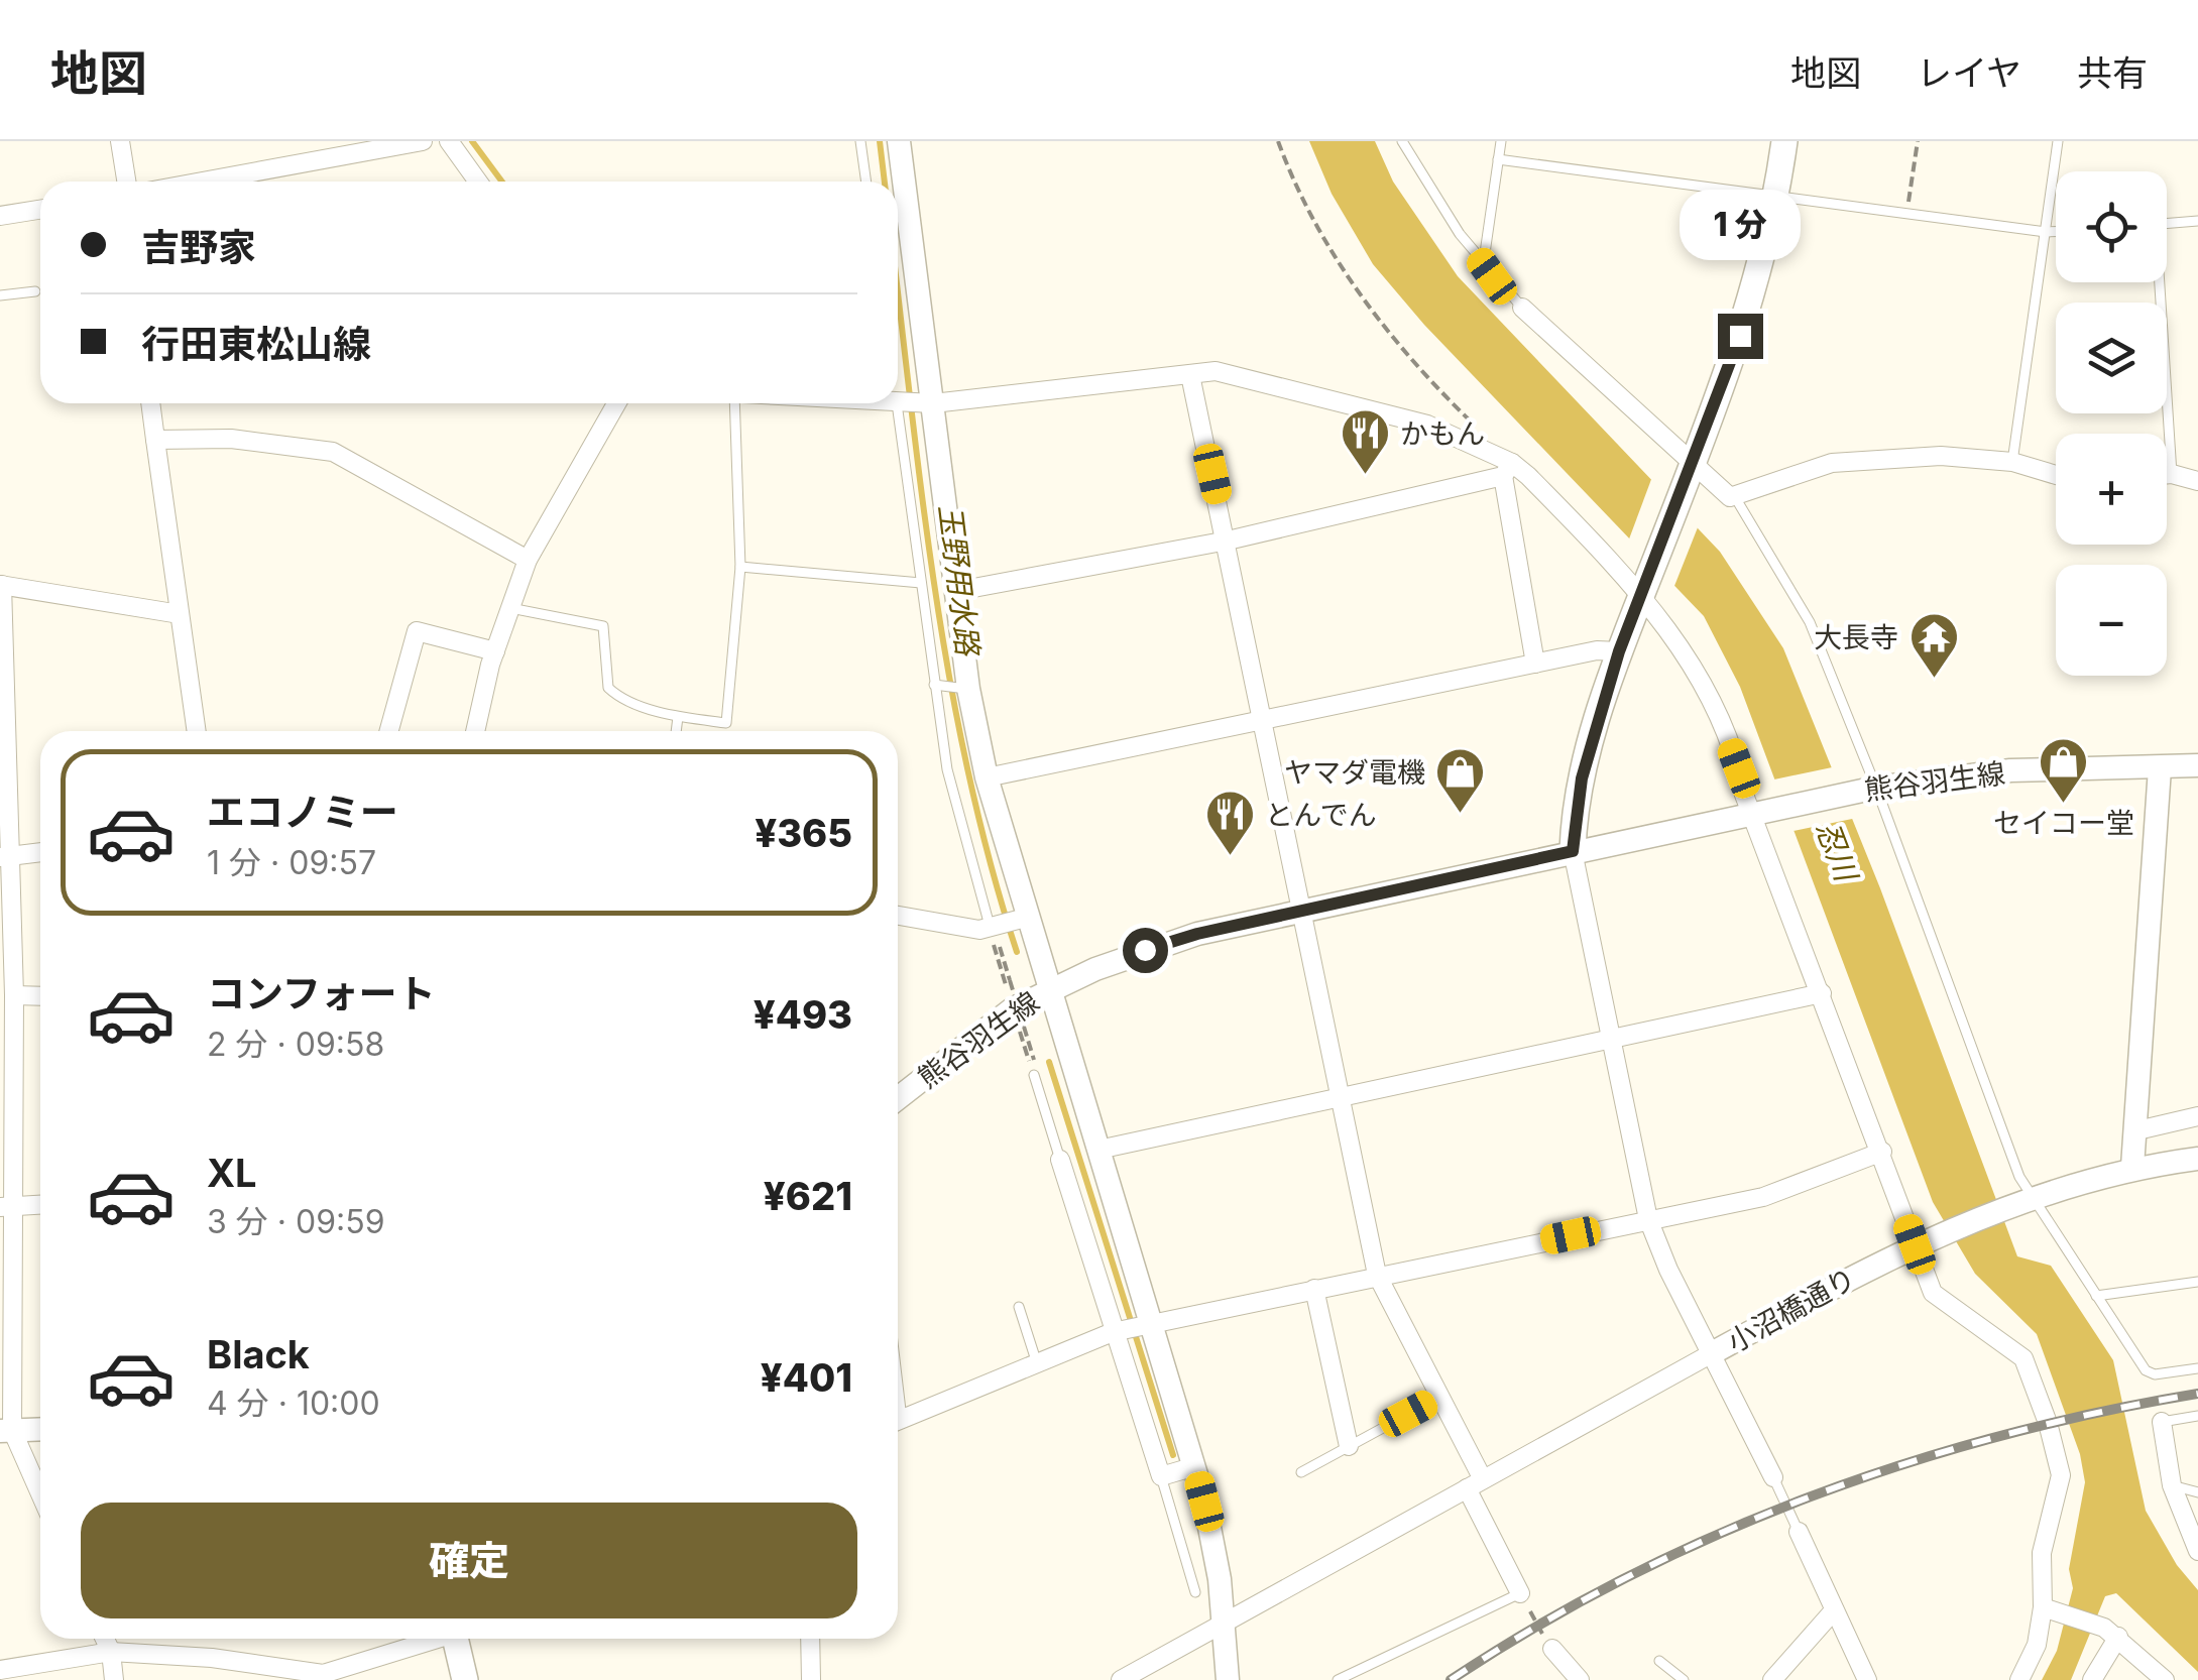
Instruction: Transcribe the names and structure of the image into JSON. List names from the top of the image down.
{
  "streets": {
    "street": ["熊谷羽生線", "小沼橋通り"]
  },
  "water": ["玉野用水路", "忍川"],
  "places": {
    "restaurant": ["かもん", "とんでん"],
    "temple": ["大長寺"],
    "shop": ["セイコー堂", "ヤマダ電機"]
  },
  "page": {
    "header": "地図",
    "nav": ["地図", "レイヤ", "共有"],
    "map_buttons": ["+", "−"],
    "banner": ["吉野家", "行田東松山線"],
    "bubble": "1 分",
    "list": [
      {
        "name": "エコノミー",
        "note": "1 分 · 09:57",
        "value": "¥365"
      },
      {
        "name": "コンフォート",
        "note": "2 分 · 09:58",
        "value": "¥493"
      },
      {
        "name": "XL",
        "note": "3 分 · 09:59",
        "value": "¥621"
      },
      {
        "name": "Black",
        "note": "4 分 · 10:00",
        "value": "¥401"
      }
    ],
    "buttons": "確定"
  }
}
